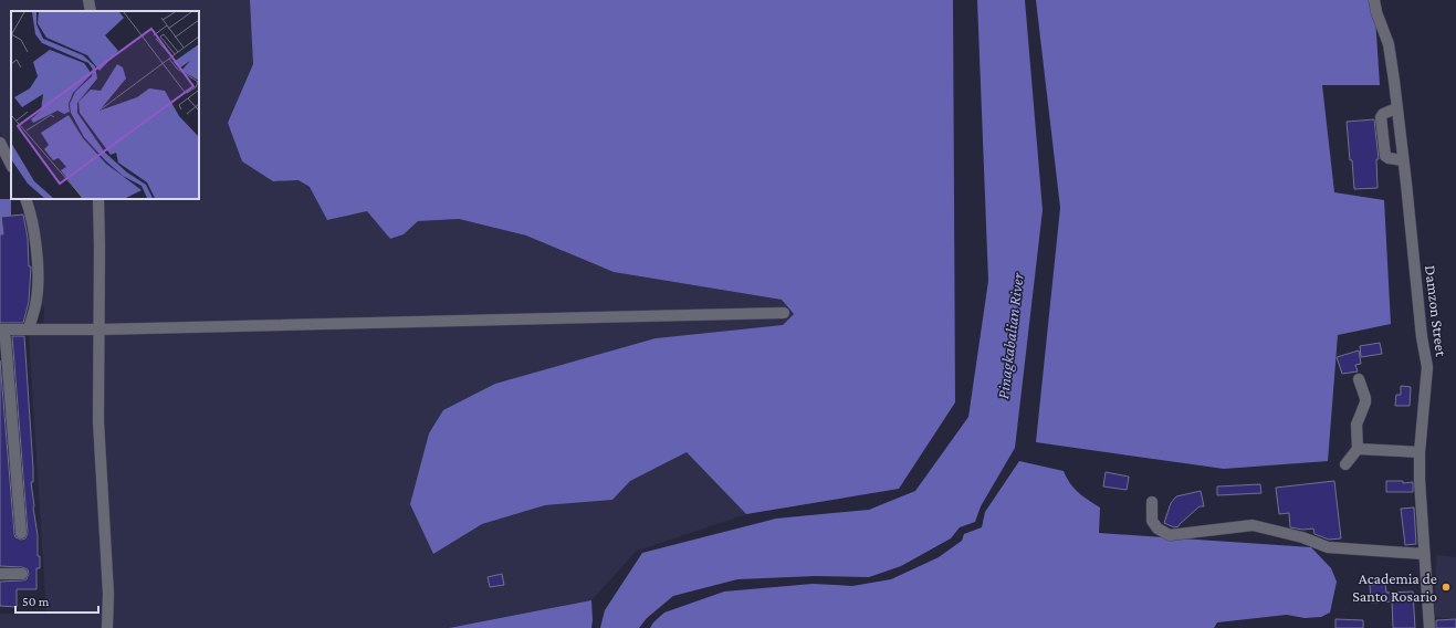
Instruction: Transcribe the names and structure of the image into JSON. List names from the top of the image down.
{
  "streets": {
    "street": ["Damzon Street"]
  },
  "water": ["Pinagkabalian River"],
  "places": ["Academia de Santo Rosario"],
  "scale_bar": "50 m"
}
